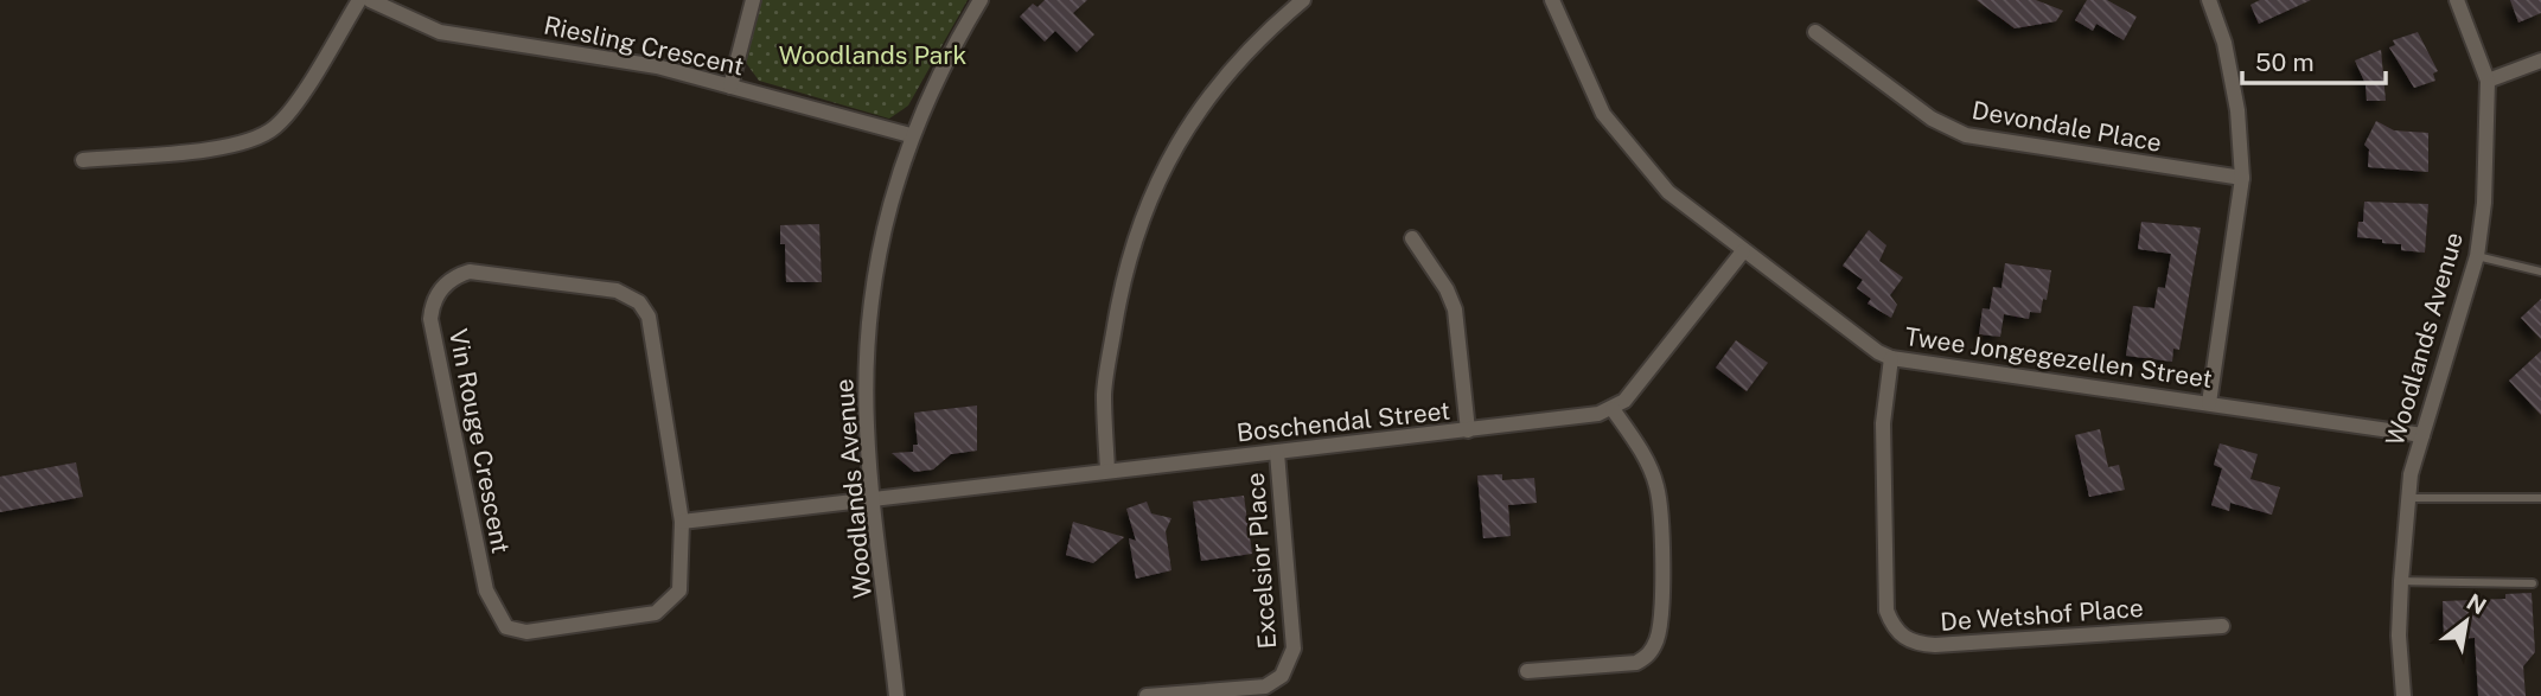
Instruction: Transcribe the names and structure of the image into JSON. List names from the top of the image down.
{
  "streets": {
    "street": [
      "Riesling Crescent",
      "Devondale Place",
      "Woodlands Avenue",
      "Twee Jongegezellen Street",
      "Boschendal Street",
      "Vin Rouge Crescent",
      "Excelsior Place",
      "De Wetshof Place"
    ]
  },
  "crossings": [
    ["Riesling Crescent", "Woodlands Avenue"],
    ["Woodlands Avenue", "Twee Jongegezellen Street"],
    ["Woodlands Avenue", "Boschendal Street"],
    ["Twee Jongegezellen Street", "De Wetshof Place"],
    ["Boschendal Street", "Excelsior Place"]
  ],
  "parks": ["Woodlands Park"],
  "scale_bar": "50 m",
  "north": "top right"
}
